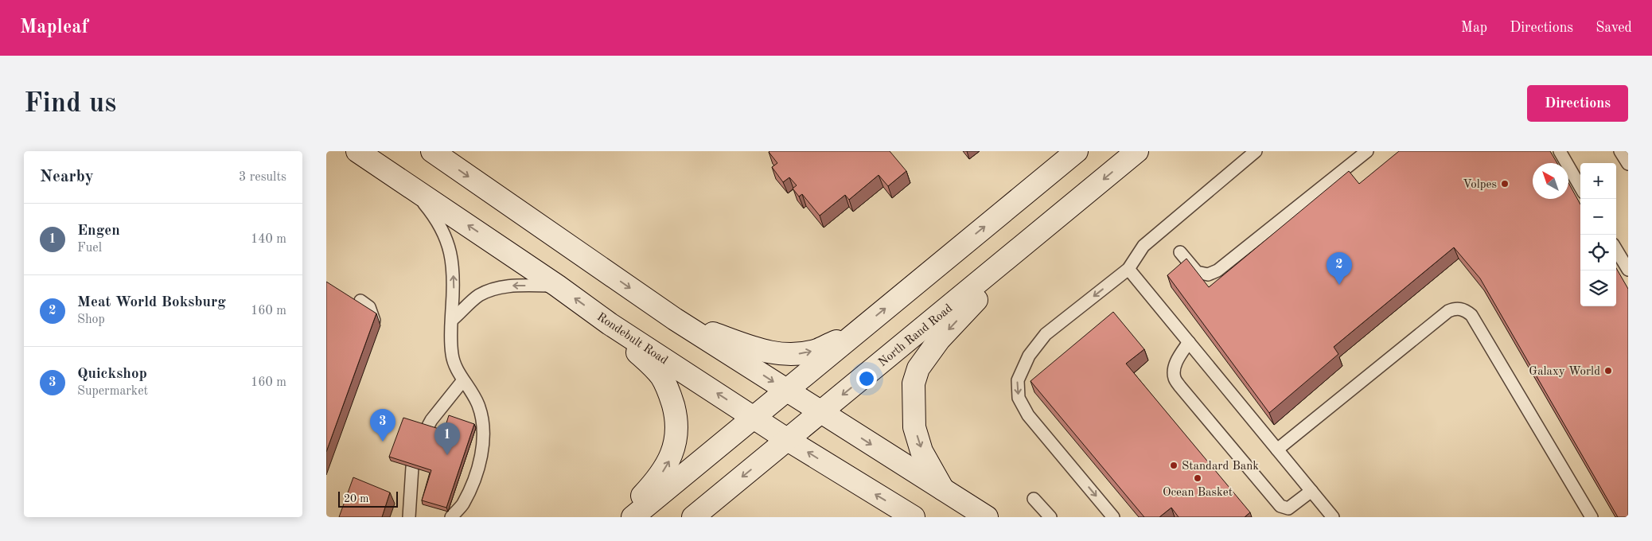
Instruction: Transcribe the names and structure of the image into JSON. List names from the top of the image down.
{
  "streets": {
    "main road": ["North Rand Road", "Rondebult Road"]
  },
  "crossings": [
    ["North Rand Road", "Rondebult Road"]
  ],
  "places": [
    "Volpes",
    "Galaxy World",
    "Standard Bank",
    "Ocean Basket"
  ],
  "scale_bar": "20 m",
  "north": "top left",
  "page": {
    "header": "Mapleaf",
    "nav": ["Map", "Directions", "Saved"],
    "buttons": "Directions",
    "title": "Find us",
    "heading": ["Nearby", "3 results"],
    "map_buttons": ["+", "−"],
    "list": [
      {
        "mark": "1",
        "name": "Engen",
        "note": "Fuel",
        "value": "140 m"
      },
      {
        "mark": "2",
        "name": "Meat World Boksburg",
        "note": "Shop",
        "value": "160 m"
      },
      {
        "mark": "3",
        "name": "Quickshop",
        "note": "Supermarket",
        "value": "160 m"
      }
    ],
    "pins": ["2", "3", "1"],
    "scale": "20 m"
  }
}
